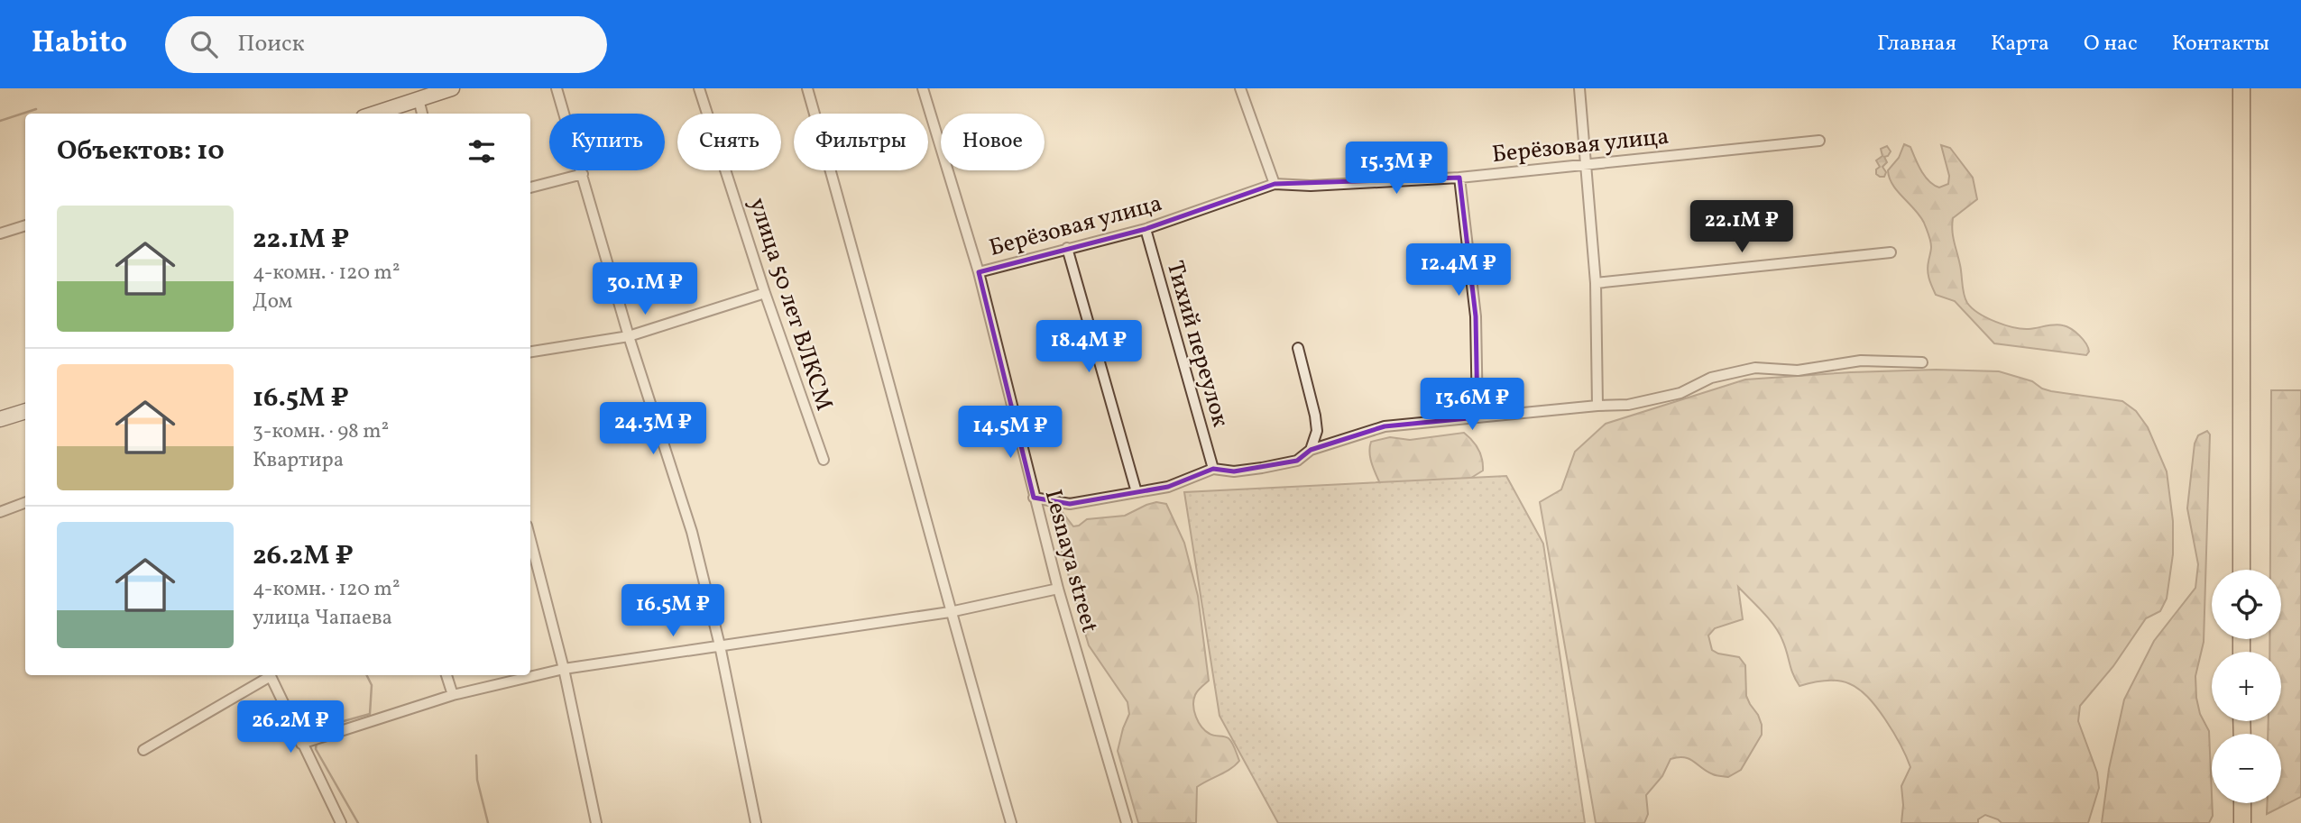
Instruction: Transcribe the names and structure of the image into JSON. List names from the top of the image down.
{
  "streets": {
    "street": [
      "Берёзовая улица",
      "улица 50 лет ВЛКСМ",
      "Тихий переулок",
      "Lesnaya street"
    ]
  },
  "crossings": [
    ["Берёзовая улица", "Тихий переулок"],
    ["Берёзовая улица", "Lesnaya street"]
  ],
  "page": {
    "header": "Habito",
    "search": "Поиск",
    "nav": [
      "Главная",
      "Карта",
      "О нас",
      "Контакты"
    ],
    "chip": [
      "Купить",
      "Снять",
      "Фильтры",
      "Новое"
    ],
    "heading": "Объектов: 10",
    "price": [
      "15.3M ₽",
      "22.1M ₽",
      "12.4M ₽",
      "30.1M ₽",
      "18.4M ₽",
      "13.6M ₽",
      "24.3M ₽",
      "14.5M ₽",
      "16.5M ₽",
      "26.2M ₽"
    ],
    "list": [
      {
        "name": "22.1M ₽",
        "note": "4-комн. · 120 m² · Дом"
      },
      {
        "name": "16.5M ₽",
        "note": "3-комн. · 98 m² · Квартира"
      },
      {
        "name": "26.2M ₽",
        "note": "4-комн. · 120 m² · улица Чапаева"
      }
    ],
    "map_buttons": ["+", "−"]
  }
}
